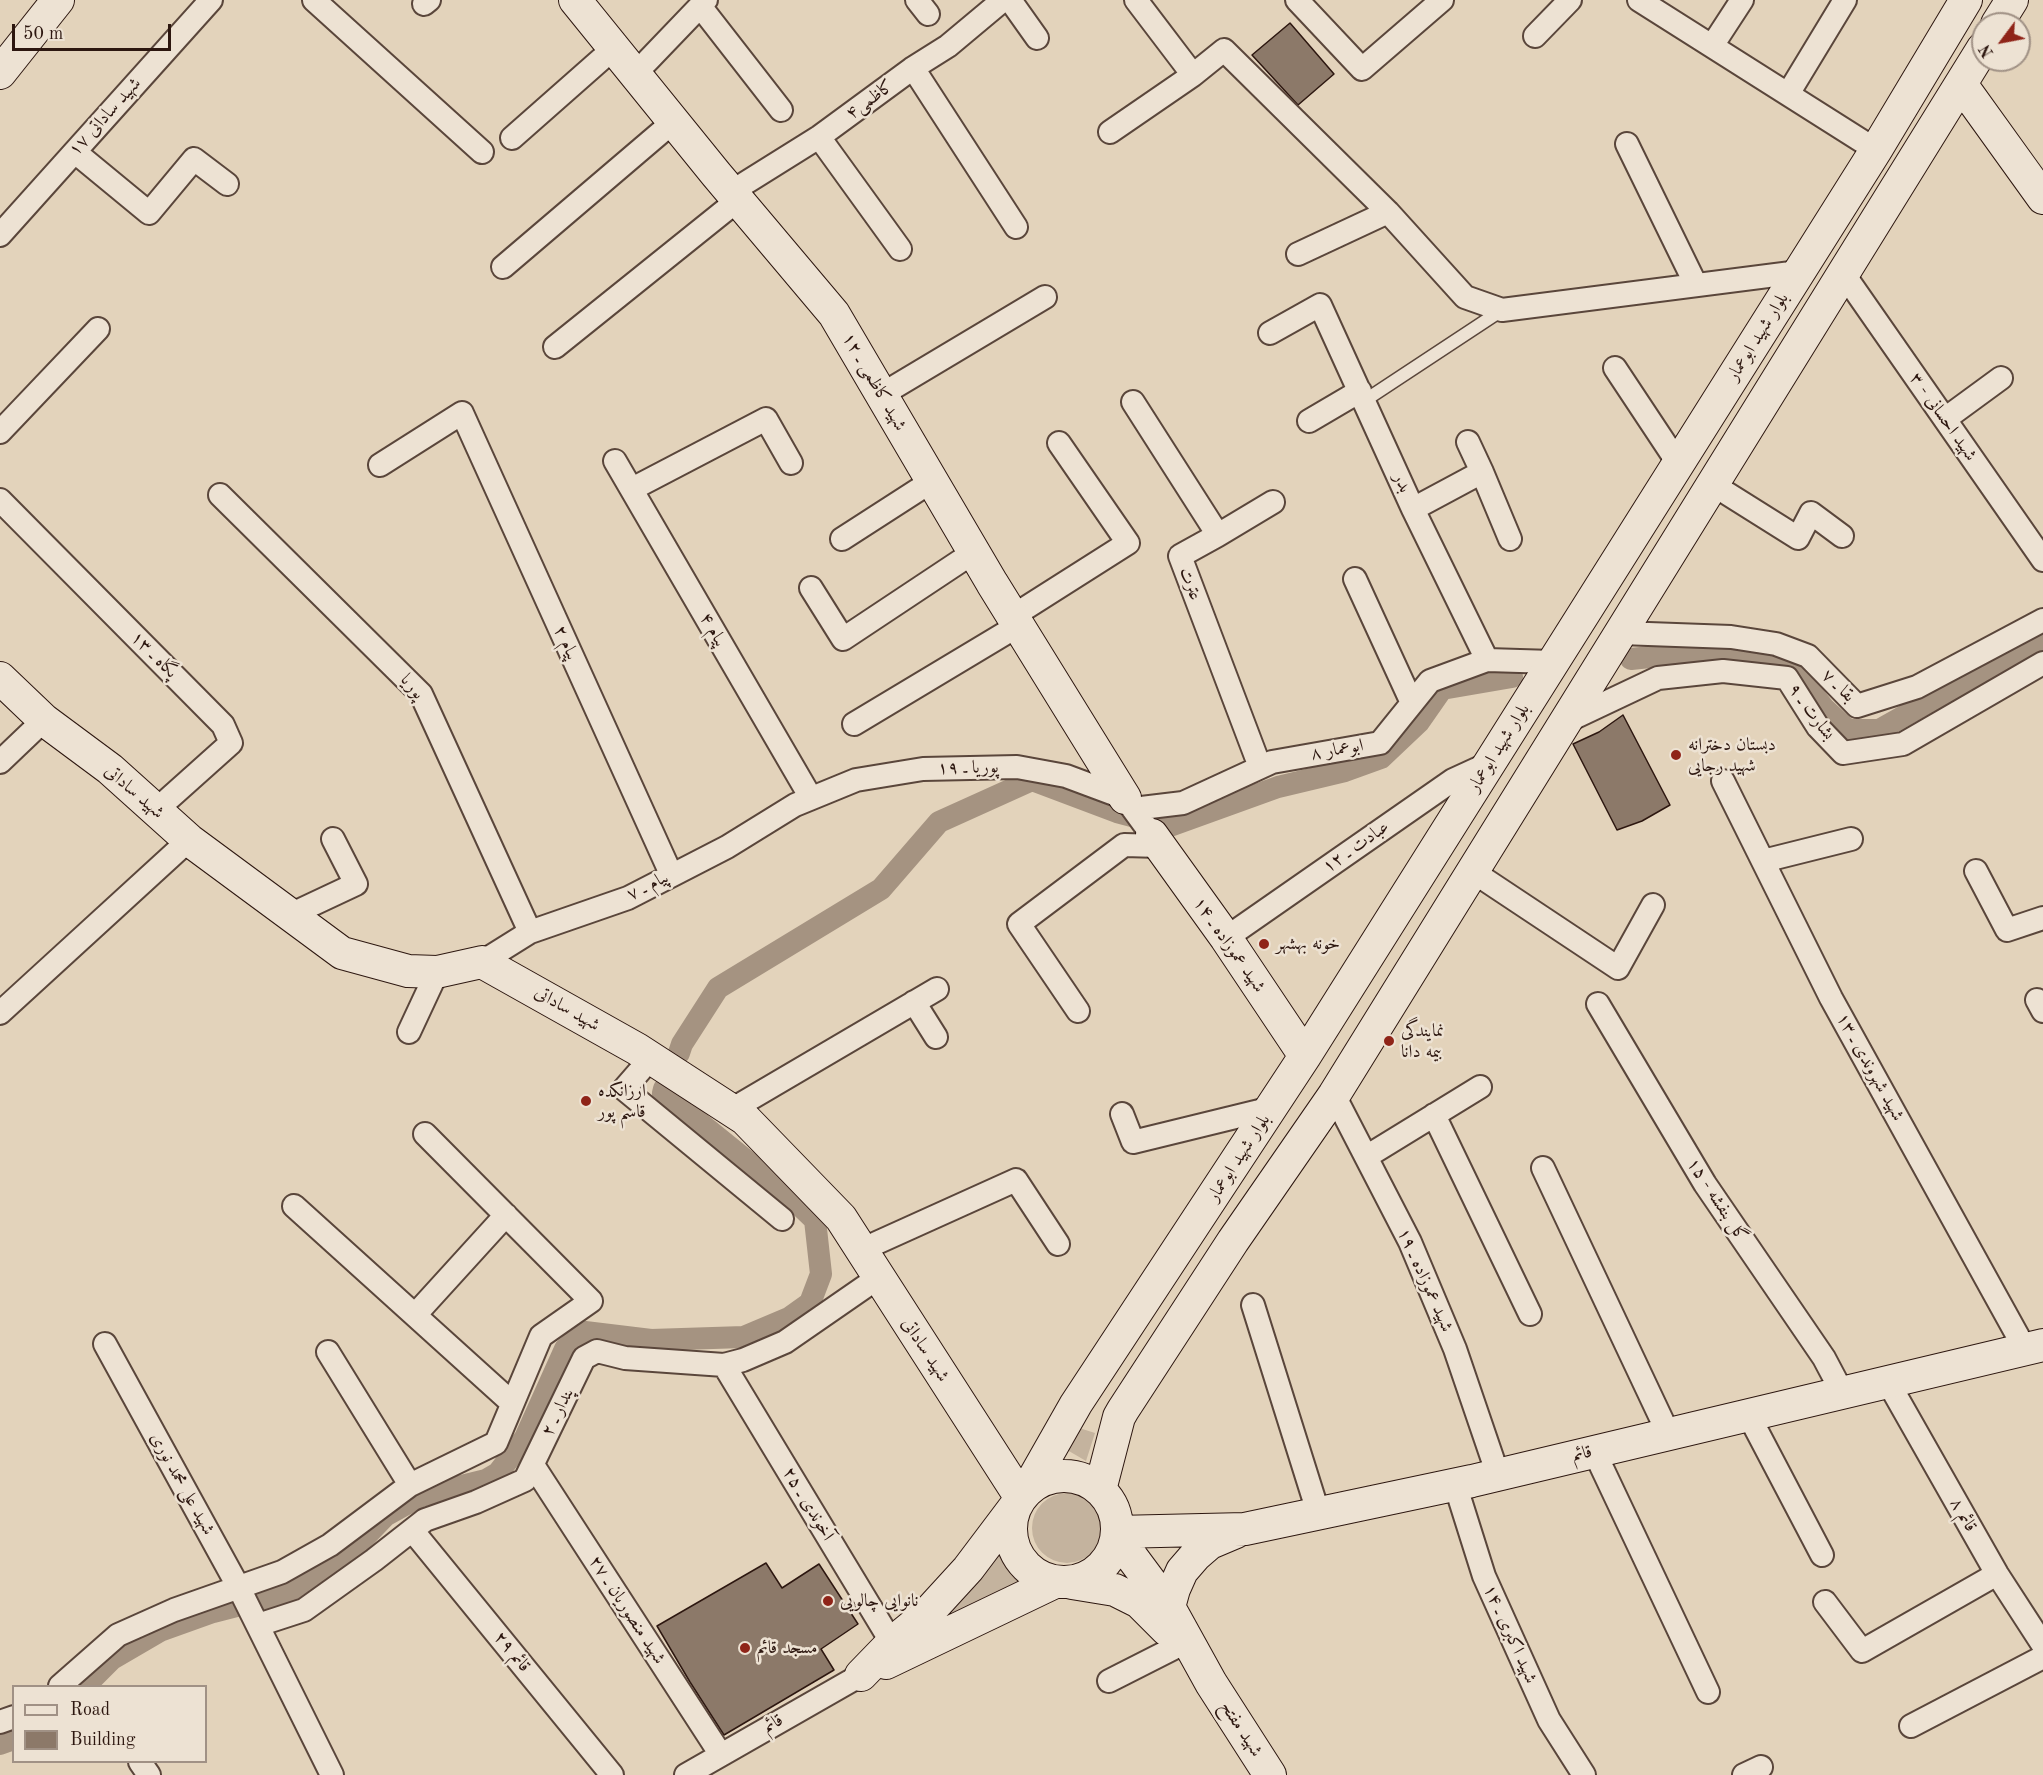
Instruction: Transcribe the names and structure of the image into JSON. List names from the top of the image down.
{
  "streets": {
    "street": [
      "کاظمی۴",
      "شهید ساداتی ۱۷",
      "بلوار شهید ابوعمار",
      "شهید کاظمی ـ ۱۲",
      "شهید احسانی - ۳",
      "بدر",
      "عترت",
      "پیام ۴",
      "پیام ۲",
      "پگاه ـ ۱۳",
      "بقا ـ ۷",
      "پوریا",
      "بشارت ـ ۹",
      "ابوعمار ۸",
      "پوریا ـ ۱۹",
      "شهید ساداتی",
      "عبادت ـ ۱۲",
      "پیام ـ ۷",
      "شهید عموزاده ـ ۱۴",
      "شهید شهروندی ـ ۱۳",
      "گل بنفشه - ۱۵",
      "شهید عموزاده ـ ۱۹",
      "پندار ـ ۲",
      "قائم",
      "شهید علی محمد نوری",
      "آخوندی ـ ۲۵",
      "قائم ۸",
      "شهید منصوریان ـ ۲۷",
      "شهید اکبری ـ ۱۴",
      "قائم ۲۹",
      "شهید مفتح"
    ]
  },
  "crossings": [
    ["کاظمی۴", "شهید کاظمی ـ ۱۲"],
    ["بلوار شهید ابوعمار", "ابوعمار ۸"],
    ["بلوار شهید ابوعمار", "شهید ساداتی"],
    ["بلوار شهید ابوعمار", "عبادت ـ ۱۲"],
    ["بلوار شهید ابوعمار", "شهید عموزاده ـ ۱۴"],
    ["بلوار شهید ابوعمار", "قائم"],
    ["شهید کاظمی ـ ۱۲", "ابوعمار ۸"],
    ["شهید کاظمی ـ ۱۲", "پوریا ـ ۱۹"],
    ["بدر", "ابوعمار ۸"],
    ["عترت", "ابوعمار ۸"],
    ["پیام ۴", "پوریا ـ ۱۹"],
    ["پیام ۴", "پیام ـ ۷"],
    ["پیام ۲", "پیام ـ ۷"],
    ["پگاه ـ ۱۳", "شهید ساداتی"],
    ["پوریا", "پیام ـ ۷"],
    ["ابوعمار ۸", "پوریا ـ ۱۹"],
    ["پوریا ـ ۱۹", "پیام ـ ۷"],
    ["شهید ساداتی", "پیام ـ ۷"],
    ["شهید ساداتی", "پندار ـ ۲"],
    ["شهید ساداتی", "قائم"],
    ["عبادت ـ ۱۲", "شهید عموزاده ـ ۱۴"],
    ["شهید شهروندی ـ ۱۳", "قائم"],
    ["گل بنفشه - ۱۵", "قائم"],
    ["شهید عموزاده ـ ۱۹", "قائم"],
    ["پندار ـ ۲", "شهید علی محمد نوری"],
    ["پندار ـ ۲", "آخوندی ـ ۲۵"],
    ["پندار ـ ۲", "شهید منصوریان ـ ۲۷"],
    ["پندار ـ ۲", "قائم ۲۹"],
    ["قائم", "قائم ۸"],
    ["قائم", "شهید منصوریان ـ ۲۷"],
    ["قائم", "شهید اکبری ـ ۱۴"]
  ],
  "places": [
    "دبستان دخترانه شهید رجایی",
    "خونه بهشهر",
    "نمایندگی بیمه دانا",
    "ارزانکده قاسم پور",
    "نانوایی چالویی",
    "مسجد قائم"
  ],
  "legend": ["Road", "Building"],
  "scale_bar": "50 m",
  "north": "bottom left"
}
